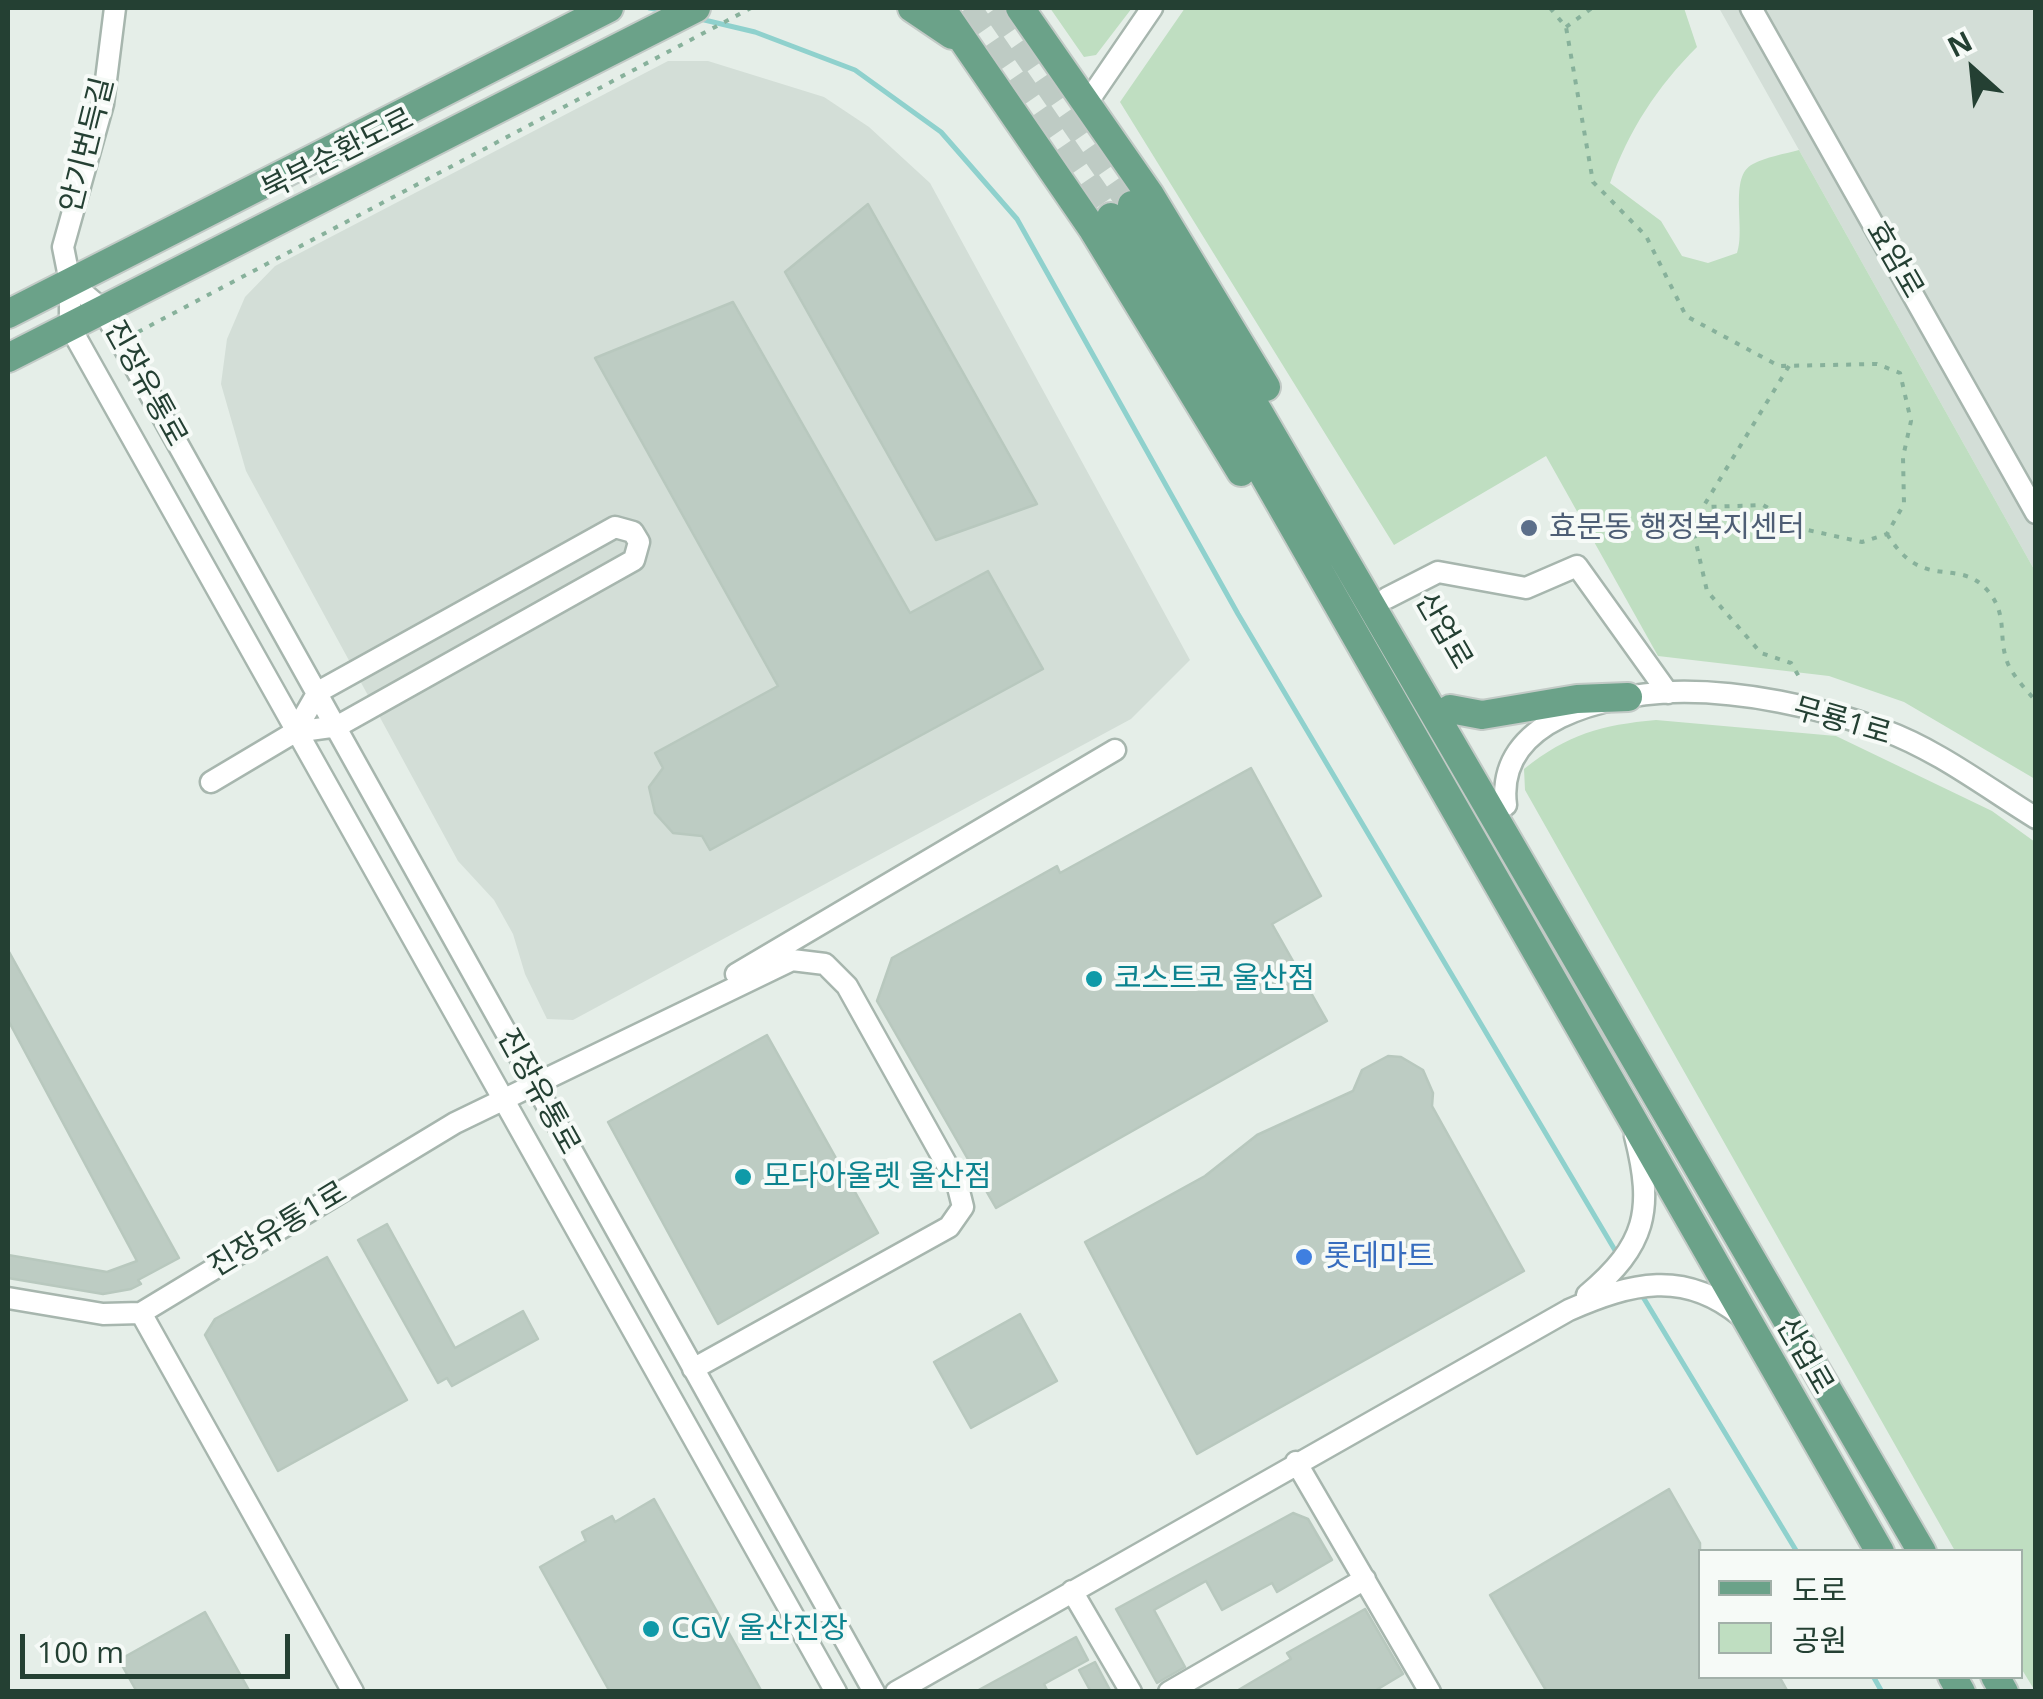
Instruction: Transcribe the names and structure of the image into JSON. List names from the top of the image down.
{
  "streets": {
    "main road": ["북부순환도로", "산업로"],
    "street": [
      "안기번득길",
      "효암로",
      "진장유통로",
      "무룡1로",
      "진장유통1로"
    ]
  },
  "crossings": [
    ["안기번득길", "북부순환도로"],
    ["안기번득길", "진장유통로"],
    ["북부순환도로", "진장유통로"],
    ["진장유통로", "진장유통1로"],
    ["산업로", "무룡1로"]
  ],
  "places": [
    "효문동 행정복지센터",
    "코스트코 울산점",
    "모다아울렛 울산점",
    "롯데마트",
    "CGV 울산진장"
  ],
  "legend": ["도로", "공원"],
  "scale_bar": "100 m",
  "north": "top left"
}
